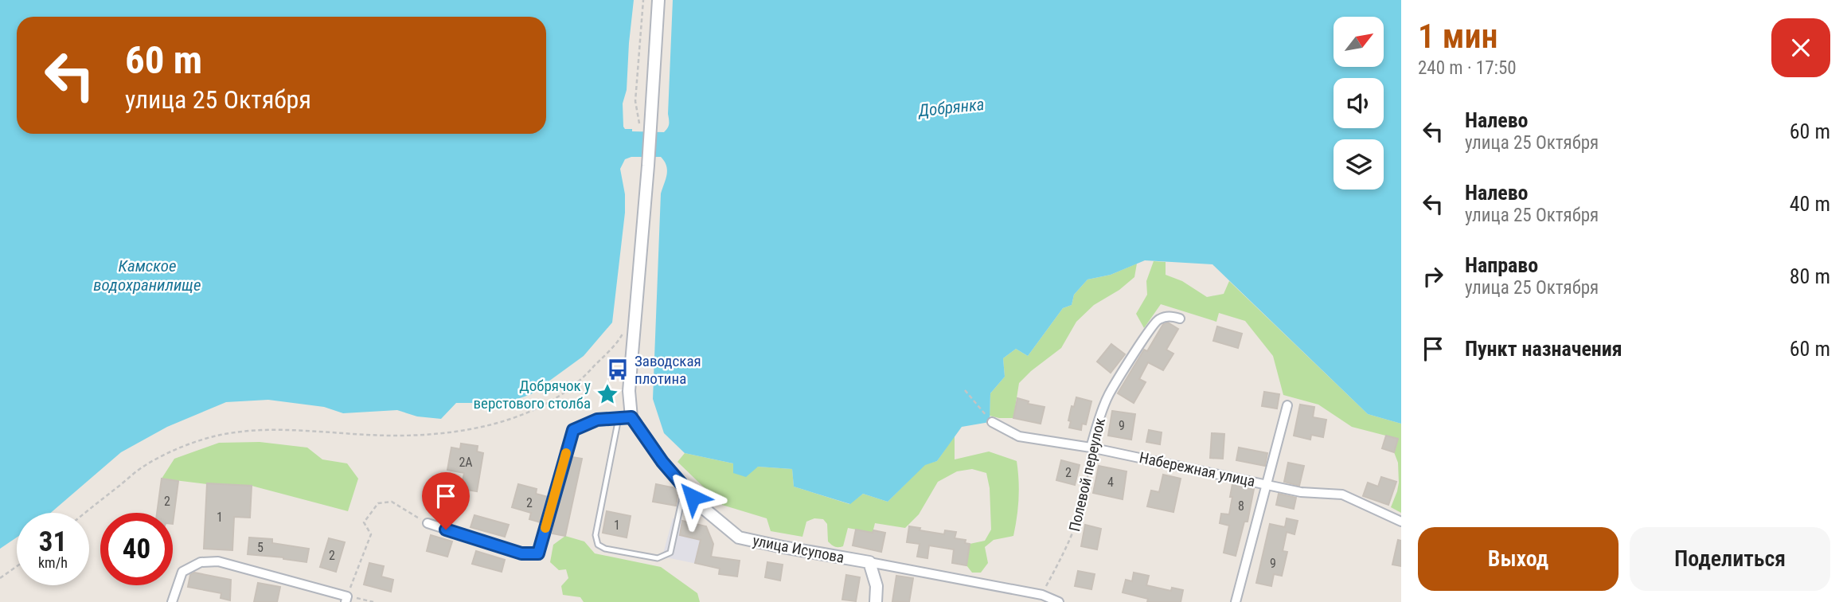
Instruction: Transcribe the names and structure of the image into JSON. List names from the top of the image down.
{
  "streets": {
    "street": ["Набережная улица", "Полевой переулок", "улица Исупова"]
  },
  "crossings": [
    ["Набережная улица", "Полевой переулок"],
    ["Полевой переулок", "улица Исупова"]
  ],
  "water": ["Добрянка", "Камское водохранилище"],
  "places": {
    "bus stop": ["Заводская плотина"],
    "place": ["Добрячок у верстового столба"]
  },
  "house_numbers": [
    "9",
    "2А",
    "2",
    "4",
    "2",
    "2",
    "8",
    "1",
    "1",
    "5",
    "2",
    "9"
  ],
  "north": "top right",
  "page": {
    "heading": ["1 мин", "240 m · 17:50"],
    "turn": ["60 m", "улица 25 Октября"],
    "list": [
      {
        "name": "Налево",
        "note": "улица 25 Октября",
        "value": "60 m"
      },
      {
        "name": "Налево",
        "note": "улица 25 Октября",
        "value": "40 m"
      },
      {
        "name": "Направо",
        "note": "улица 25 Октября",
        "value": "80 m"
      },
      {
        "name": "Пункт назначения",
        "value": "60 m"
      }
    ],
    "speed": "31 km/h",
    "limit": "40",
    "buttons": ["Выход", "Поделиться"]
  }
}
